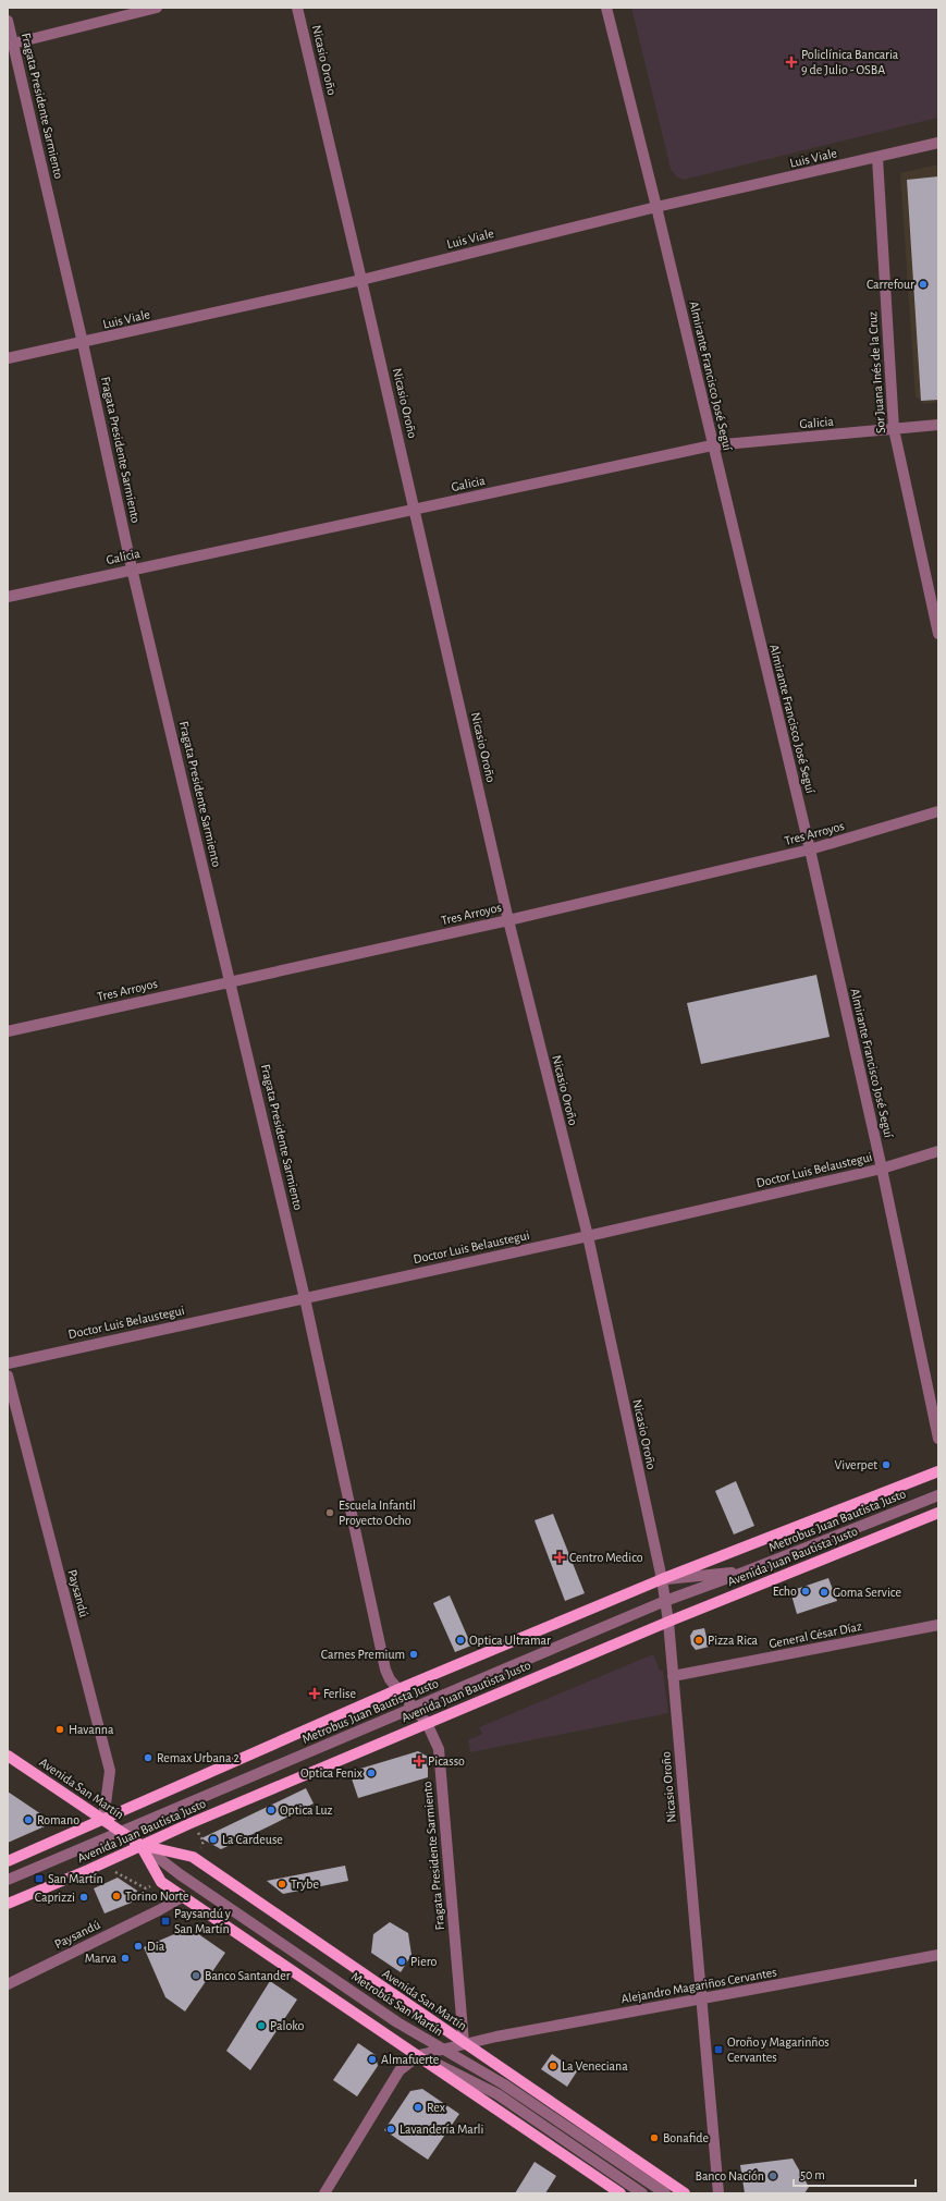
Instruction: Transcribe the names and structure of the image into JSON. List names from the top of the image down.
{
  "streets": {
    "main road": ["Avenida Juan Bautista Justo", "Avenida San Martín"],
    "street": [
      "Nicasio Oroño",
      "Fragata Presidente Sarmiento",
      "Luis Viale",
      "Sor Juana Inés de la Cruz",
      "Almirante Francisco José Seguí",
      "Galicia",
      "Tres Arroyos",
      "Doctor Luis Belaustegui",
      "Metrobus Juan Bautista Justo",
      "Paysandú",
      "General César Díaz",
      "Alejandro Magariños Cervantes",
      "Metrobús San Martín"
    ]
  },
  "crossings": [
    ["Nicasio Oroño", "Luis Viale"],
    ["Nicasio Oroño", "Galicia"],
    ["Nicasio Oroño", "Tres Arroyos"],
    ["Nicasio Oroño", "Doctor Luis Belaustegui"],
    ["Nicasio Oroño", "Metrobus Juan Bautista Justo"],
    ["Nicasio Oroño", "Avenida Juan Bautista Justo"],
    ["Nicasio Oroño", "General César Díaz"],
    ["Nicasio Oroño", "Alejandro Magariños Cervantes"],
    ["Fragata Presidente Sarmiento", "Luis Viale"],
    ["Fragata Presidente Sarmiento", "Galicia"],
    ["Fragata Presidente Sarmiento", "Tres Arroyos"],
    ["Fragata Presidente Sarmiento", "Doctor Luis Belaustegui"],
    ["Fragata Presidente Sarmiento", "Metrobus Juan Bautista Justo"],
    ["Fragata Presidente Sarmiento", "Avenida Juan Bautista Justo"],
    ["Fragata Presidente Sarmiento", "Avenida San Martín"],
    ["Fragata Presidente Sarmiento", "Alejandro Magariños Cervantes"],
    ["Luis Viale", "Sor Juana Inés de la Cruz"],
    ["Luis Viale", "Almirante Francisco José Seguí"],
    ["Sor Juana Inés de la Cruz", "Galicia"],
    ["Almirante Francisco José Seguí", "Galicia"],
    ["Almirante Francisco José Seguí", "Tres Arroyos"],
    ["Almirante Francisco José Seguí", "Doctor Luis Belaustegui"],
    ["Metrobus Juan Bautista Justo", "Avenida Juan Bautista Justo"],
    ["Metrobus Juan Bautista Justo", "Avenida San Martín"],
    ["Avenida Juan Bautista Justo", "Paysandú"],
    ["Avenida Juan Bautista Justo", "Avenida San Martín"],
    ["Avenida Juan Bautista Justo", "Metrobús San Martín"],
    ["Paysandú", "Avenida San Martín"],
    ["Avenida San Martín", "Alejandro Magariños Cervantes"],
    ["Avenida San Martín", "Metrobús San Martín"]
  ],
  "places": {
    "health": [
      "Policlínica Bancaria 9 de Julio - OSBA",
      "Centro Medico",
      "Ferlise",
      "Picasso"
    ],
    "other": [
      "Carrefour",
      "Viverpet",
      "Escuela Infantil Proyecto Ocho",
      "Echo",
      "Goma Service",
      "Optica Ultramar",
      "Pizza Rica",
      "Carnes Premium",
      "Havanna",
      "Remax Urbana 2",
      "Optica Fenix",
      "Optica Luz",
      "Romano",
      "La Cardeuse",
      "Trybe",
      "Torino Norte",
      "Caprizzi",
      "Dia",
      "Marva",
      "Piero",
      "Banco Santander",
      "Paloko",
      "Almafuerte",
      "La Veneciana",
      "Rex",
      "Lavandería Marli",
      "Bonafide",
      "Banco Nación"
    ],
    "transit": ["San Martín", "Paysandú y San Martín", "Oroño y Magarinños Cervantes"]
  },
  "scale_bar": "50 m"
}
